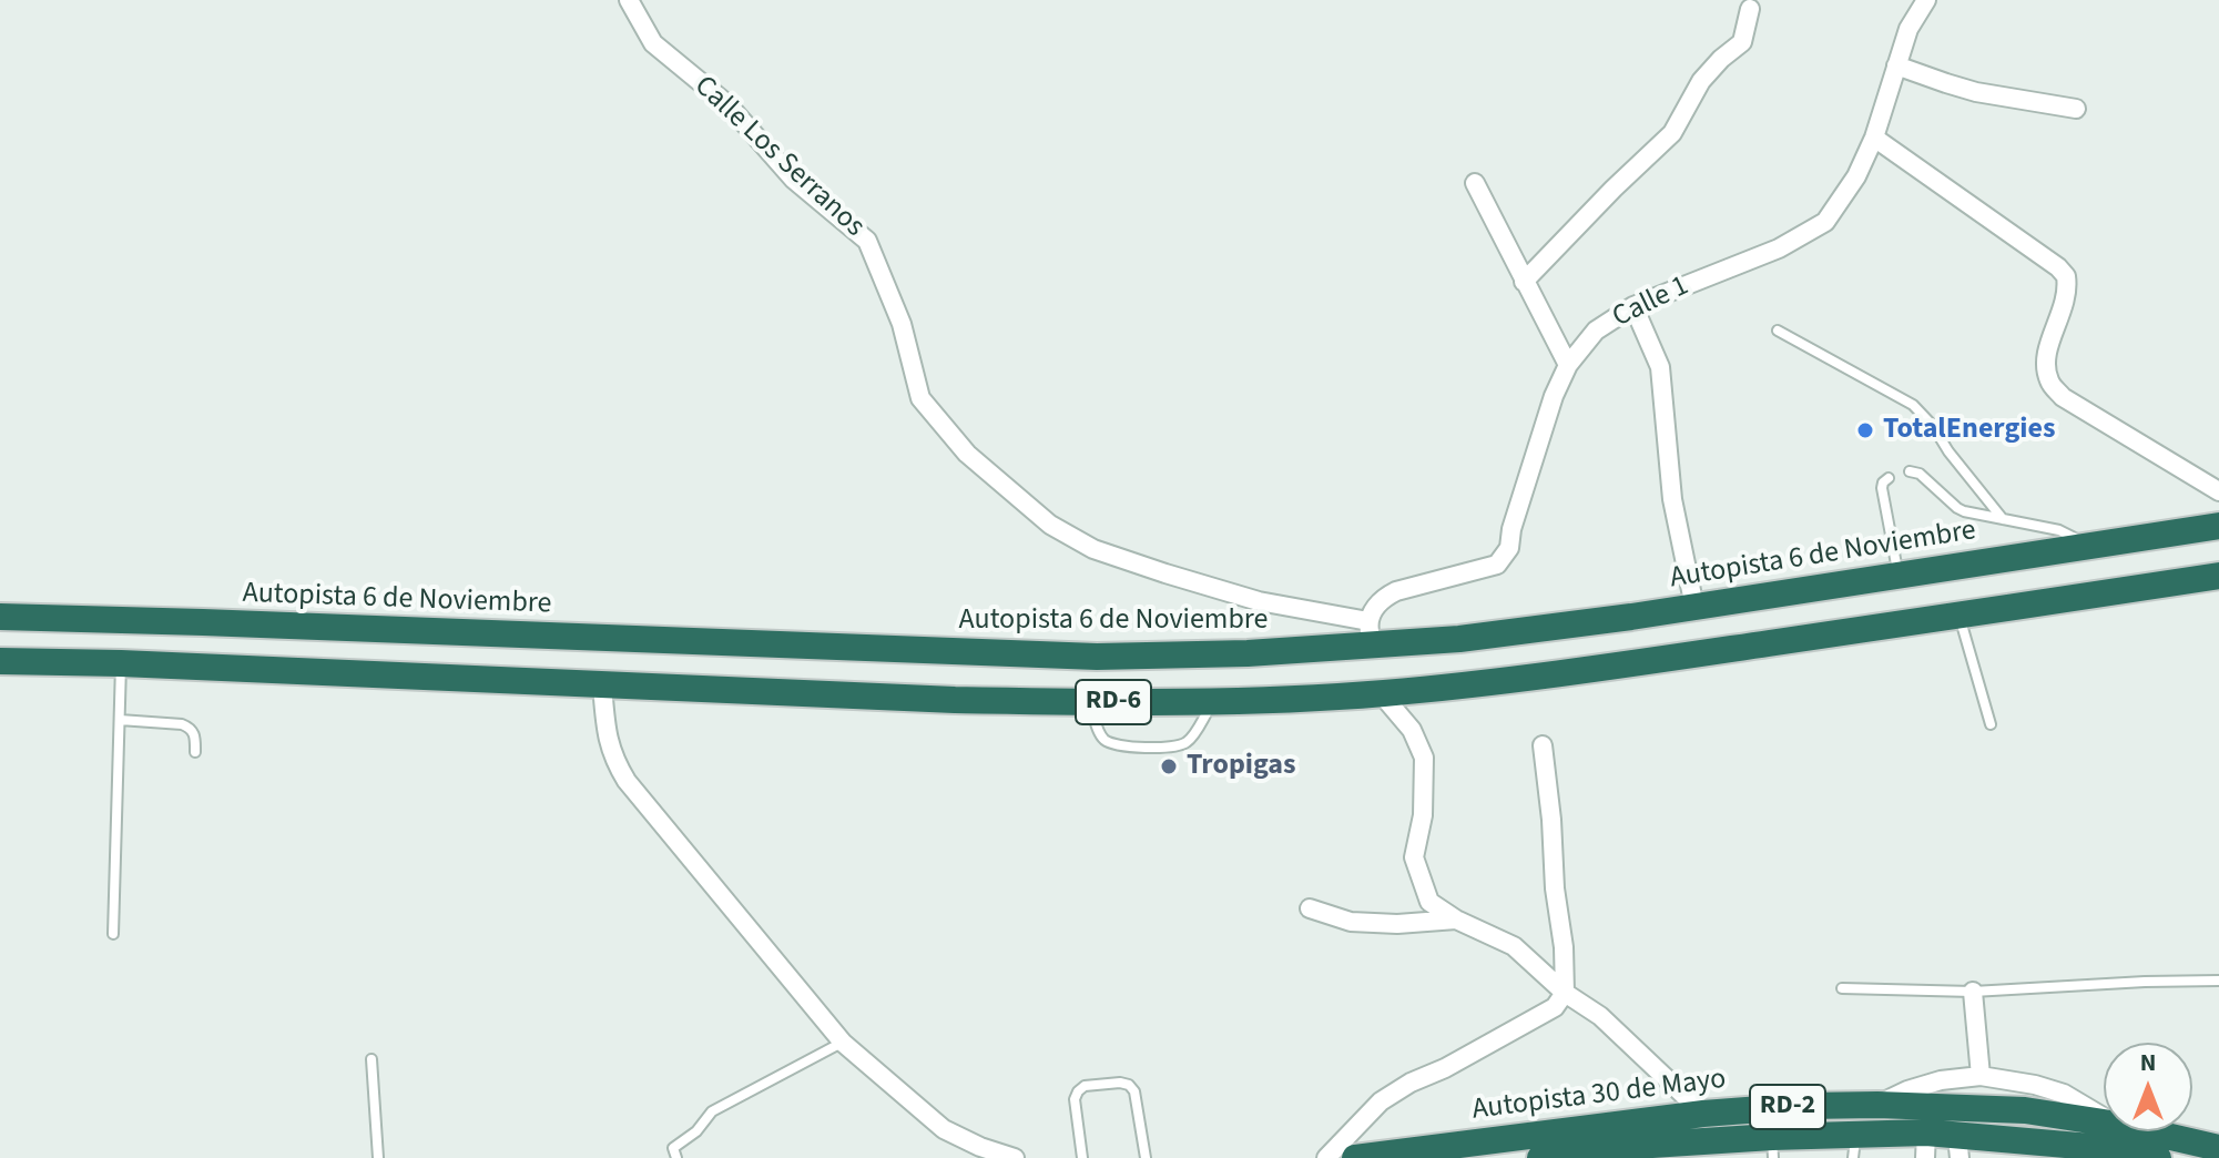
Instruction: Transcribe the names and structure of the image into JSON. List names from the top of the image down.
{
  "streets": {
    "highway": [
      "Autopista 6 de Noviembre",
      "RD-6",
      "Autopista 30 de Mayo",
      "RD-2"
    ],
    "street": ["Calle Los Serranos", "Calle 1"]
  },
  "crossings": [
    ["Calle Los Serranos", "Calle 1"],
    ["Calle Los Serranos", "Autopista 6 de Noviembre"],
    ["Calle 1", "Autopista 6 de Noviembre"]
  ],
  "places": ["TotalEnergies", "Tropigas"],
  "north": "top"
}
